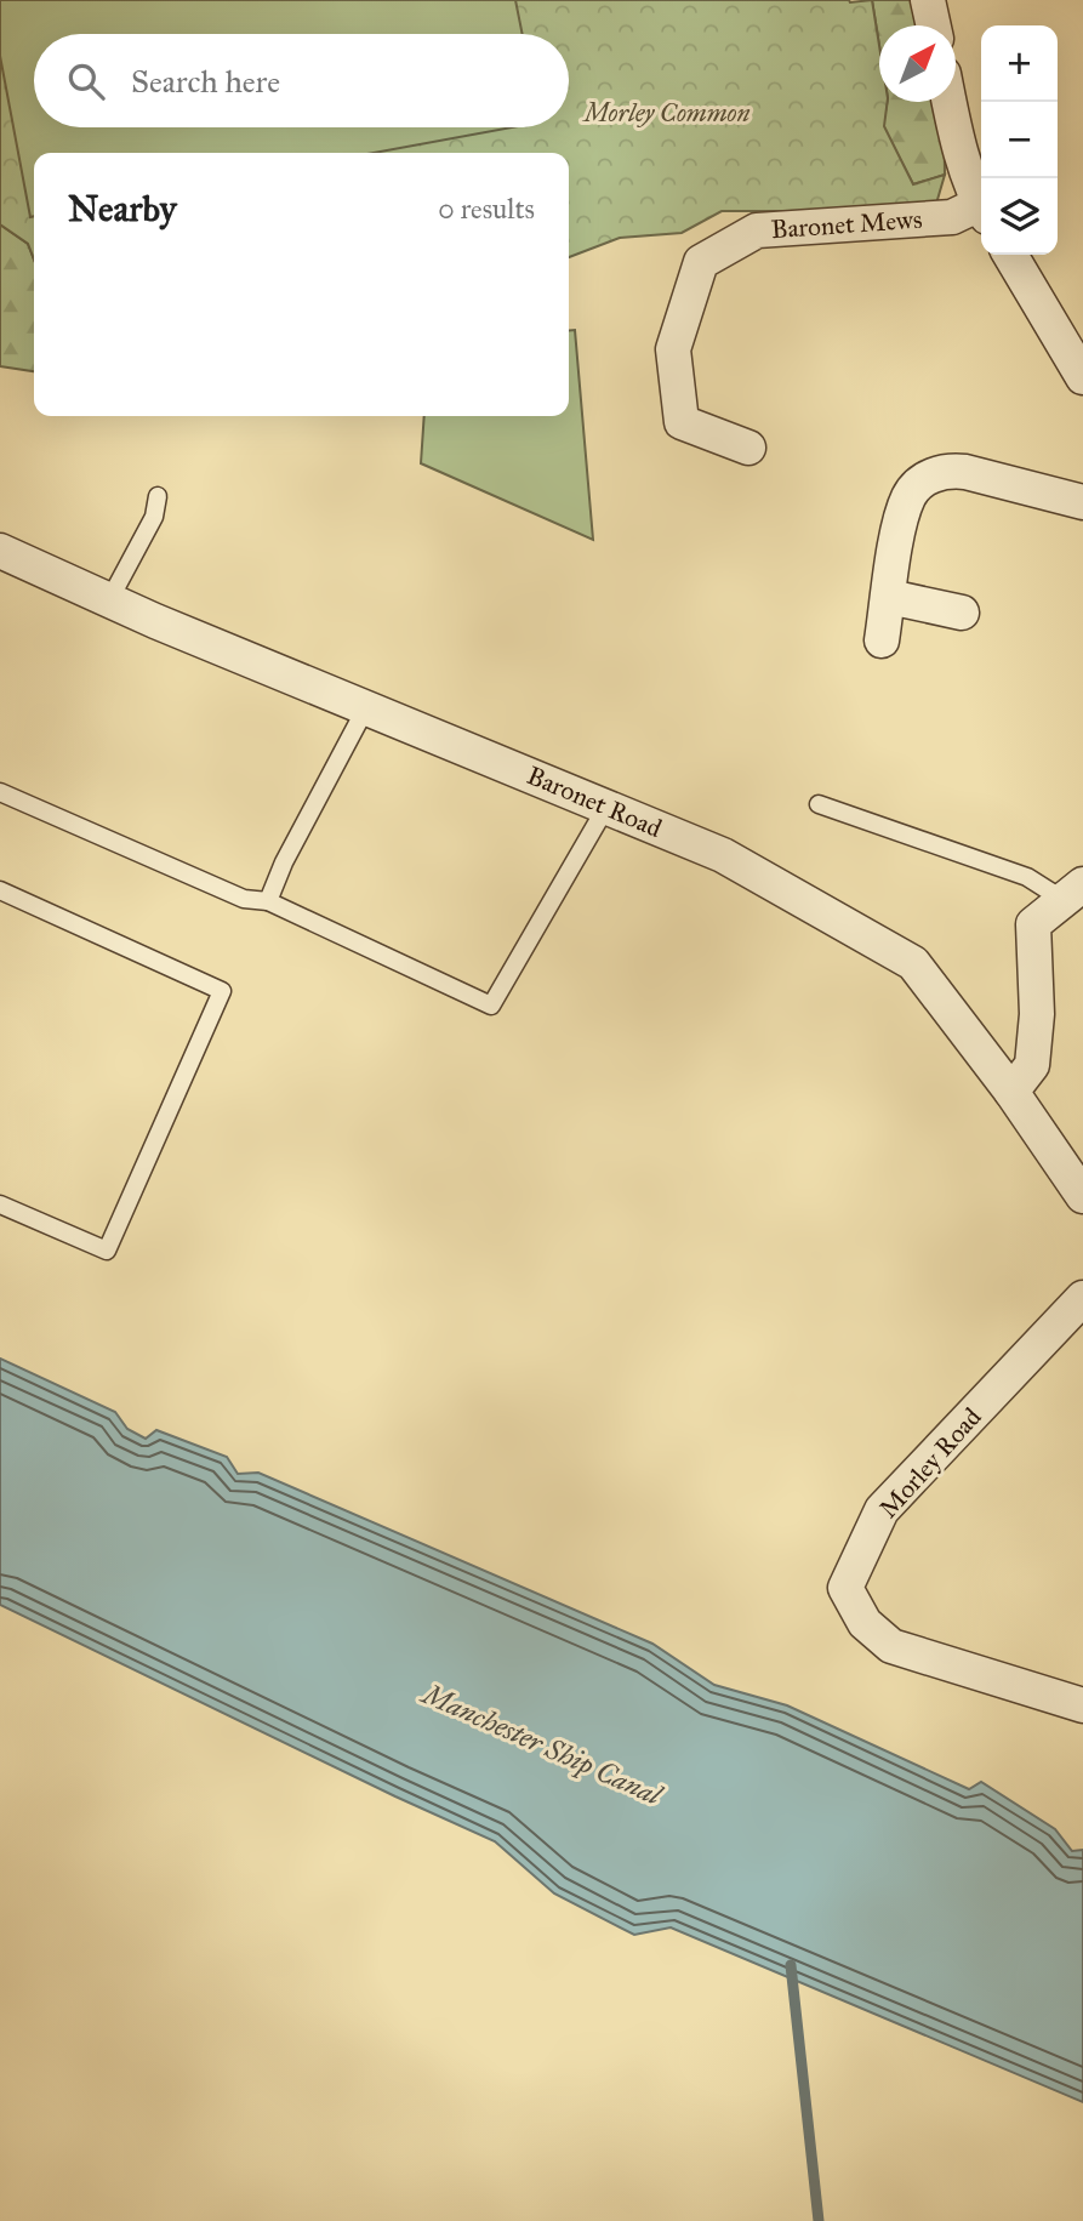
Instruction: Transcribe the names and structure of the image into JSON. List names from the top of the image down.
{
  "streets": {
    "street": ["Baronet Mews", "Baronet Road", "Morley Road"]
  },
  "water": ["Manchester Ship Canal"],
  "parks": ["Morley Common"],
  "north": "top right",
  "page": {
    "map_buttons": ["+", "−"],
    "search": "Search here",
    "heading": ["Nearby", "0 results"]
  }
}
